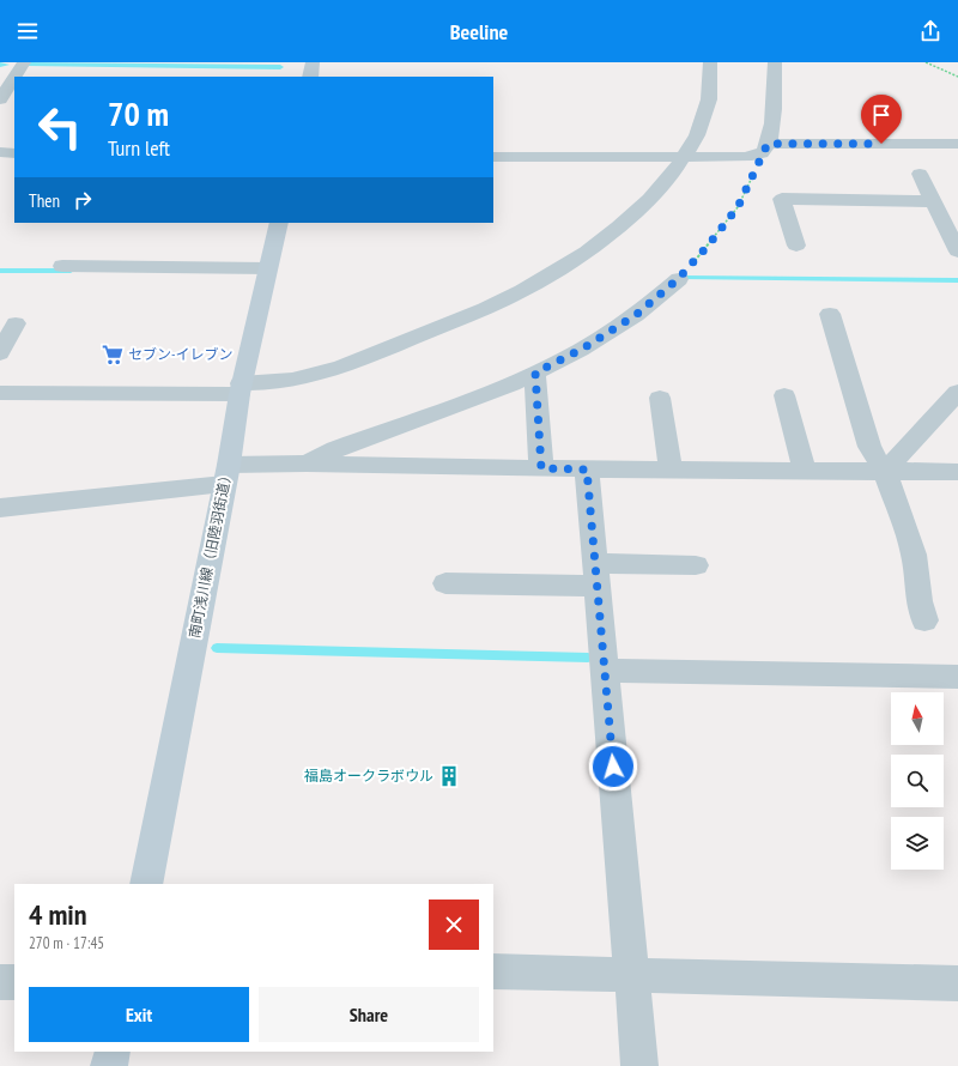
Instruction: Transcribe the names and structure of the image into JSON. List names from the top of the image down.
{
  "streets": {
    "street": ["南町浅川線（旧陸羽街道）"]
  },
  "places": {
    "supermarket": ["セブン-イレブン"],
    "building": ["福島オークラボウル"]
  },
  "north": "top",
  "page": {
    "header": "Beeline",
    "turn": ["70 m", "Turn left"],
    "then": "Then",
    "heading": ["4 min", "270 m · 17:45"],
    "buttons": ["Exit", "Share"]
  }
}
